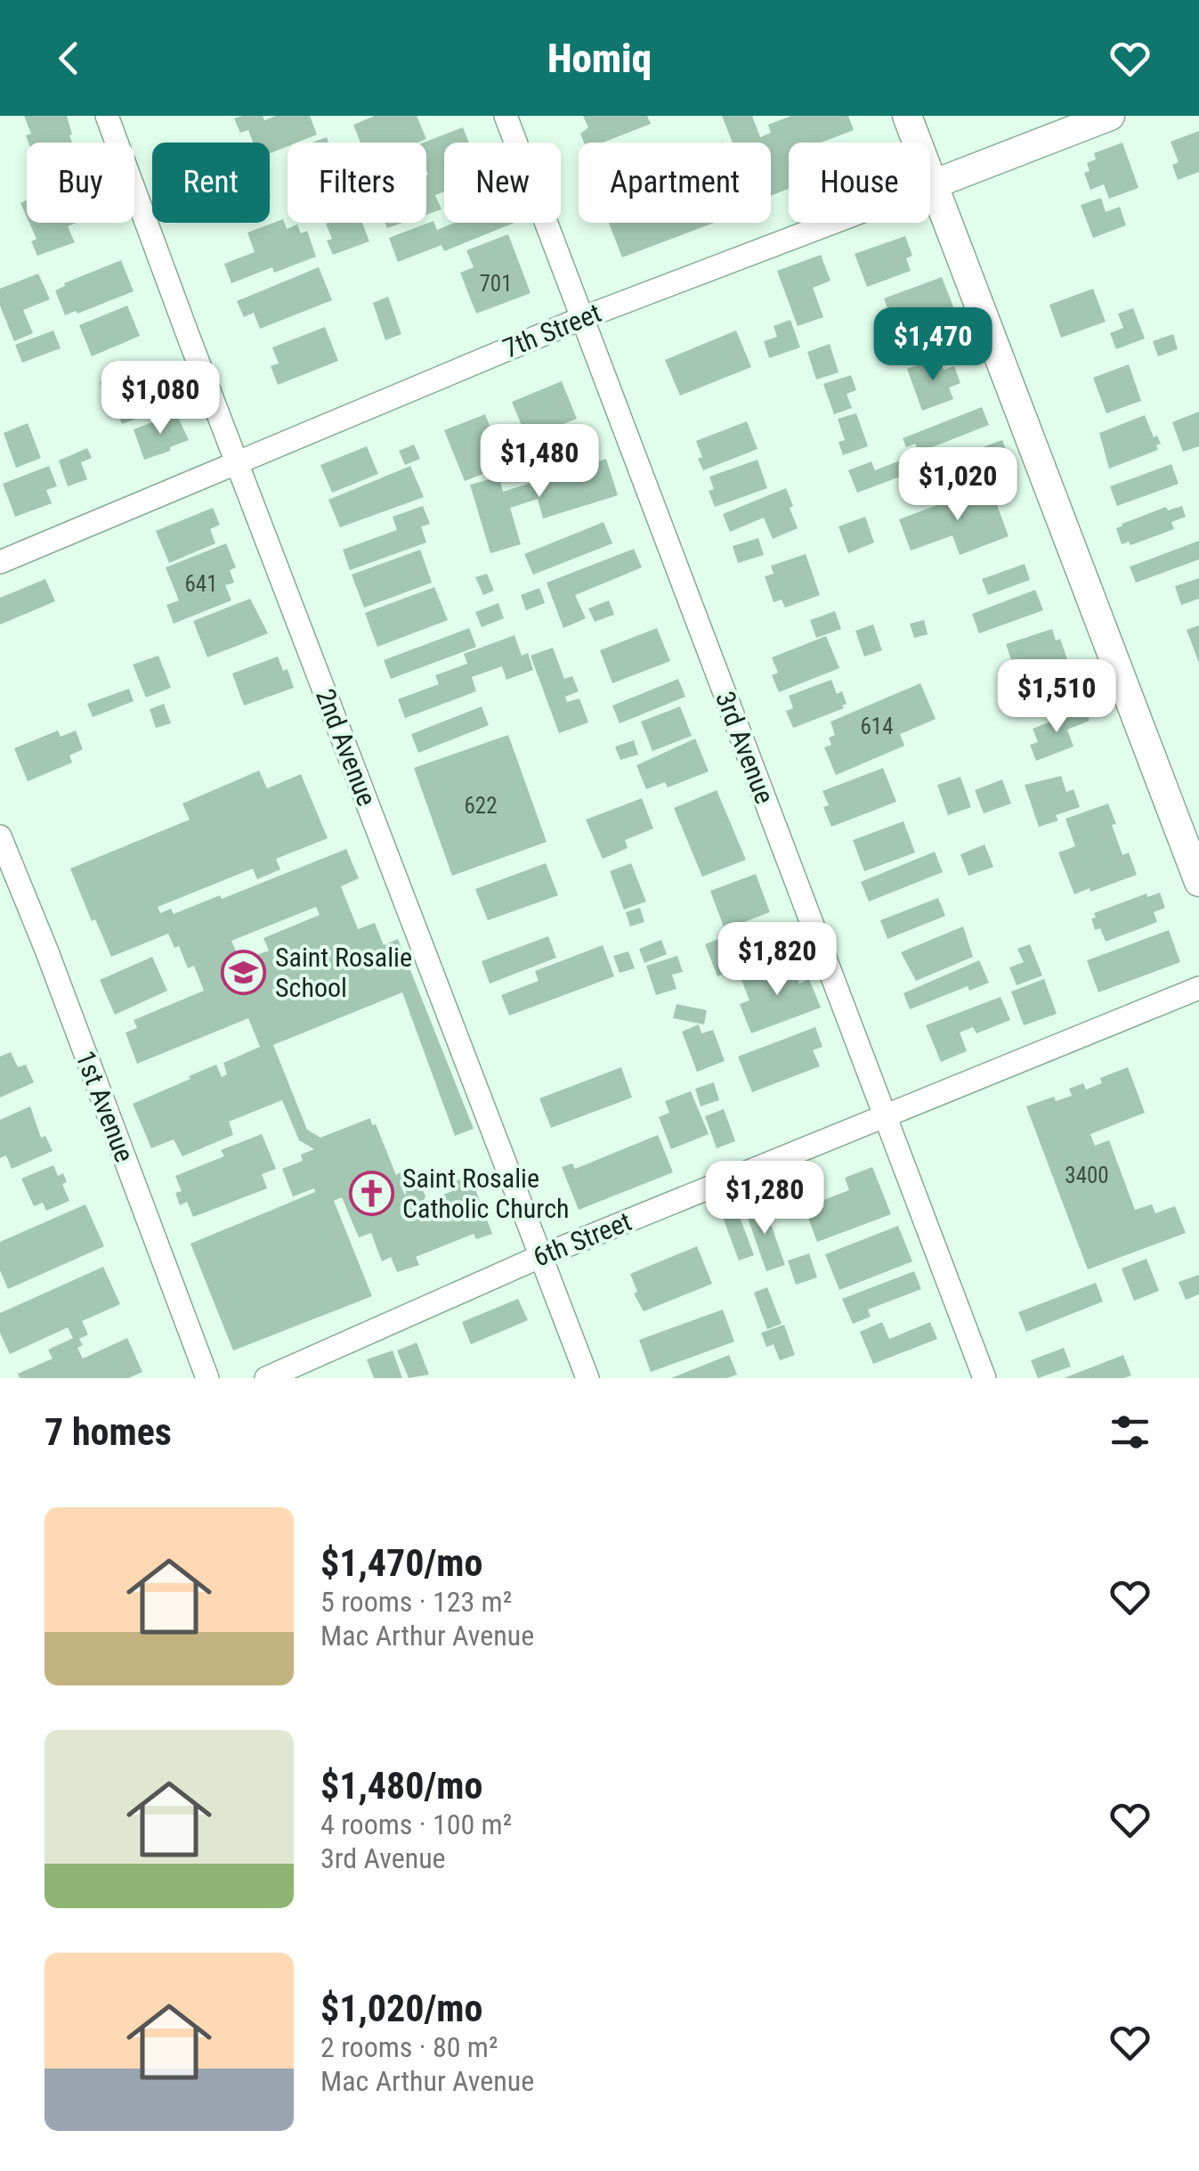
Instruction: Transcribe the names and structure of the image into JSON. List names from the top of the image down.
{
  "streets": {
    "street": [
      "7th Street",
      "2nd Avenue",
      "3rd Avenue",
      "1st Avenue",
      "6th Street"
    ]
  },
  "crossings": [
    ["7th Street", "2nd Avenue"],
    ["7th Street", "3rd Avenue"],
    ["2nd Avenue", "6th Street"],
    ["3rd Avenue", "6th Street"]
  ],
  "places": {
    "school or university": ["Saint Rosalie School"],
    "church": ["Saint Rosalie Catholic Church"]
  },
  "house_numbers": [
    "701",
    "641",
    "614",
    "622",
    "3400"
  ],
  "page": {
    "header": "Homiq",
    "chip": [
      "Buy",
      "Rent",
      "Filters",
      "New",
      "Apartment",
      "House"
    ],
    "price": [
      "$1,470",
      "$1,080",
      "$1,480",
      "$1,020",
      "$1,510",
      "$1,820",
      "$1,280"
    ],
    "heading": "7 homes",
    "list": [
      {
        "name": "$1,470/mo",
        "note": "5 rooms · 123 m² · Mac Arthur Avenue"
      },
      {
        "name": "$1,480/mo",
        "note": "4 rooms · 100 m² · 3rd Avenue"
      },
      {
        "name": "$1,020/mo",
        "note": "2 rooms · 80 m² · Mac Arthur Avenue"
      }
    ]
  }
}
